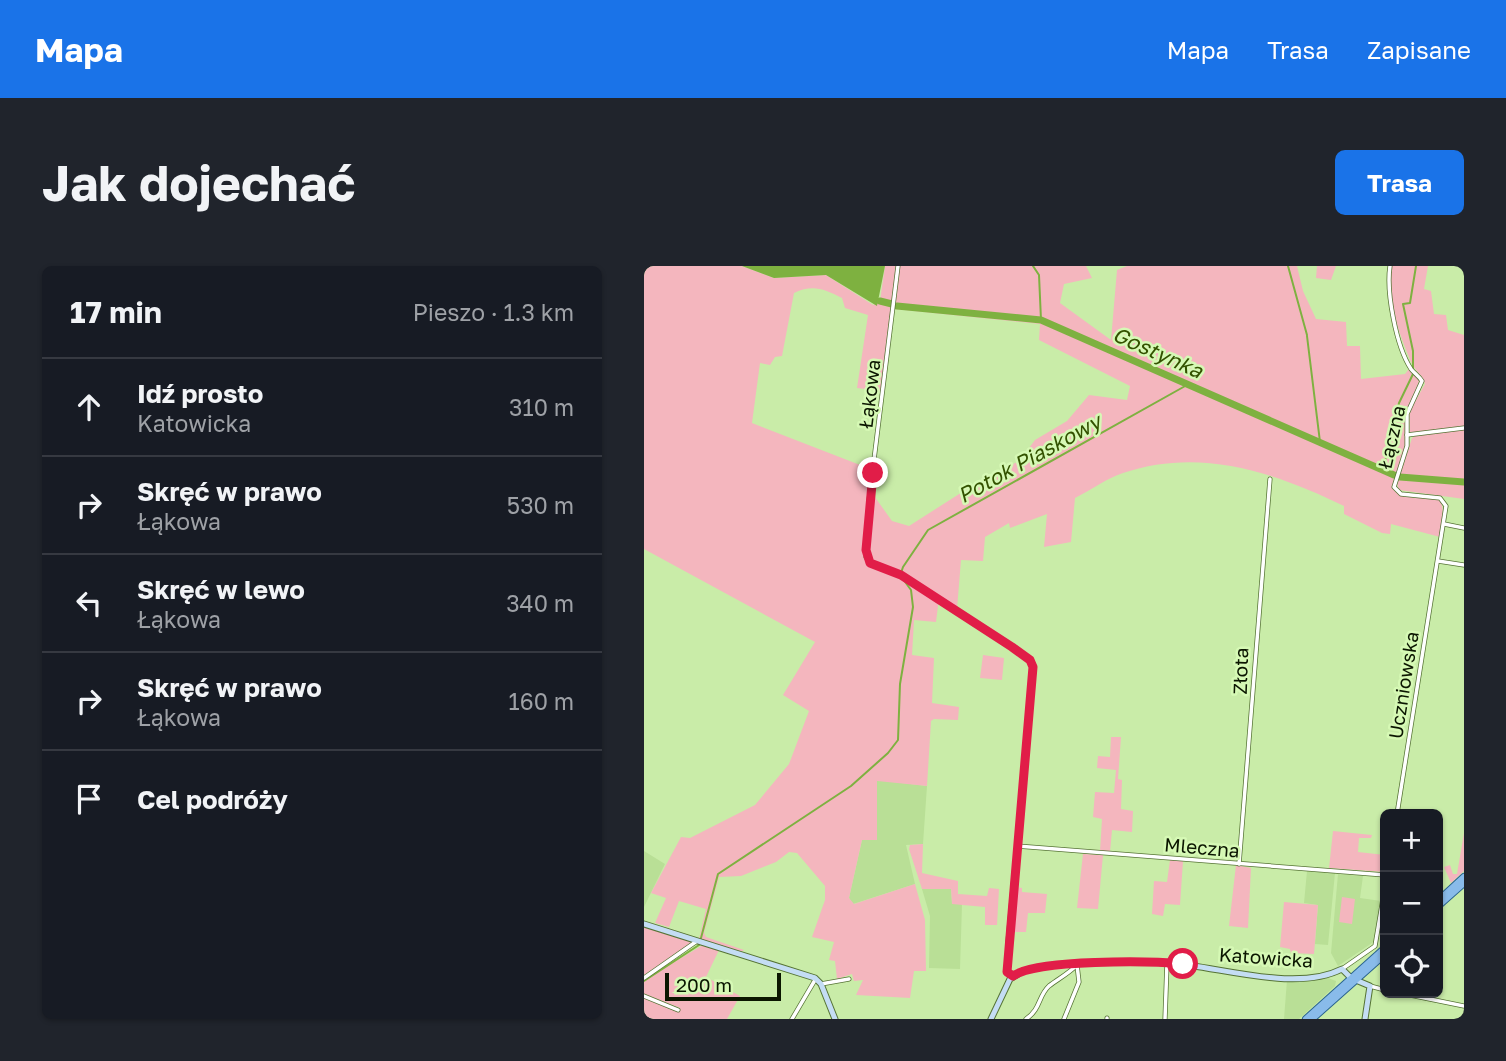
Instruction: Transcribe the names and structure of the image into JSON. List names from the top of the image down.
{
  "streets": {
    "street": [
      "Łąkowa",
      "Łączna",
      "Złota",
      "Uczniowska",
      "Mleczna",
      "Katowicka"
    ]
  },
  "crossings": [
    ["Łąkowa", "Mleczna"],
    ["Łąkowa", "Katowicka"],
    ["Łączna", "Uczniowska"],
    ["Złota", "Mleczna"]
  ],
  "water": ["Gostynka", "Potok Piaskowy"],
  "scale_bar": "200 m",
  "page": {
    "header": "Mapa",
    "nav": ["Mapa", "Trasa", "Zapisane"],
    "buttons": "Trasa",
    "title": "Jak dojechać",
    "heading": ["17 min", "Pieszo · 1.3 km"],
    "list": [
      ["Idź prosto", "Katowicka", "310 m"],
      ["Skręć w prawo", "Łąkowa", "530 m"],
      ["Skręć w lewo", "Łąkowa", "340 m"],
      ["Skręć w prawo", "Łąkowa", "160 m"],
      "Cel podróży"
    ],
    "map_buttons": ["+", "−"],
    "scale": "200 m"
  }
}
